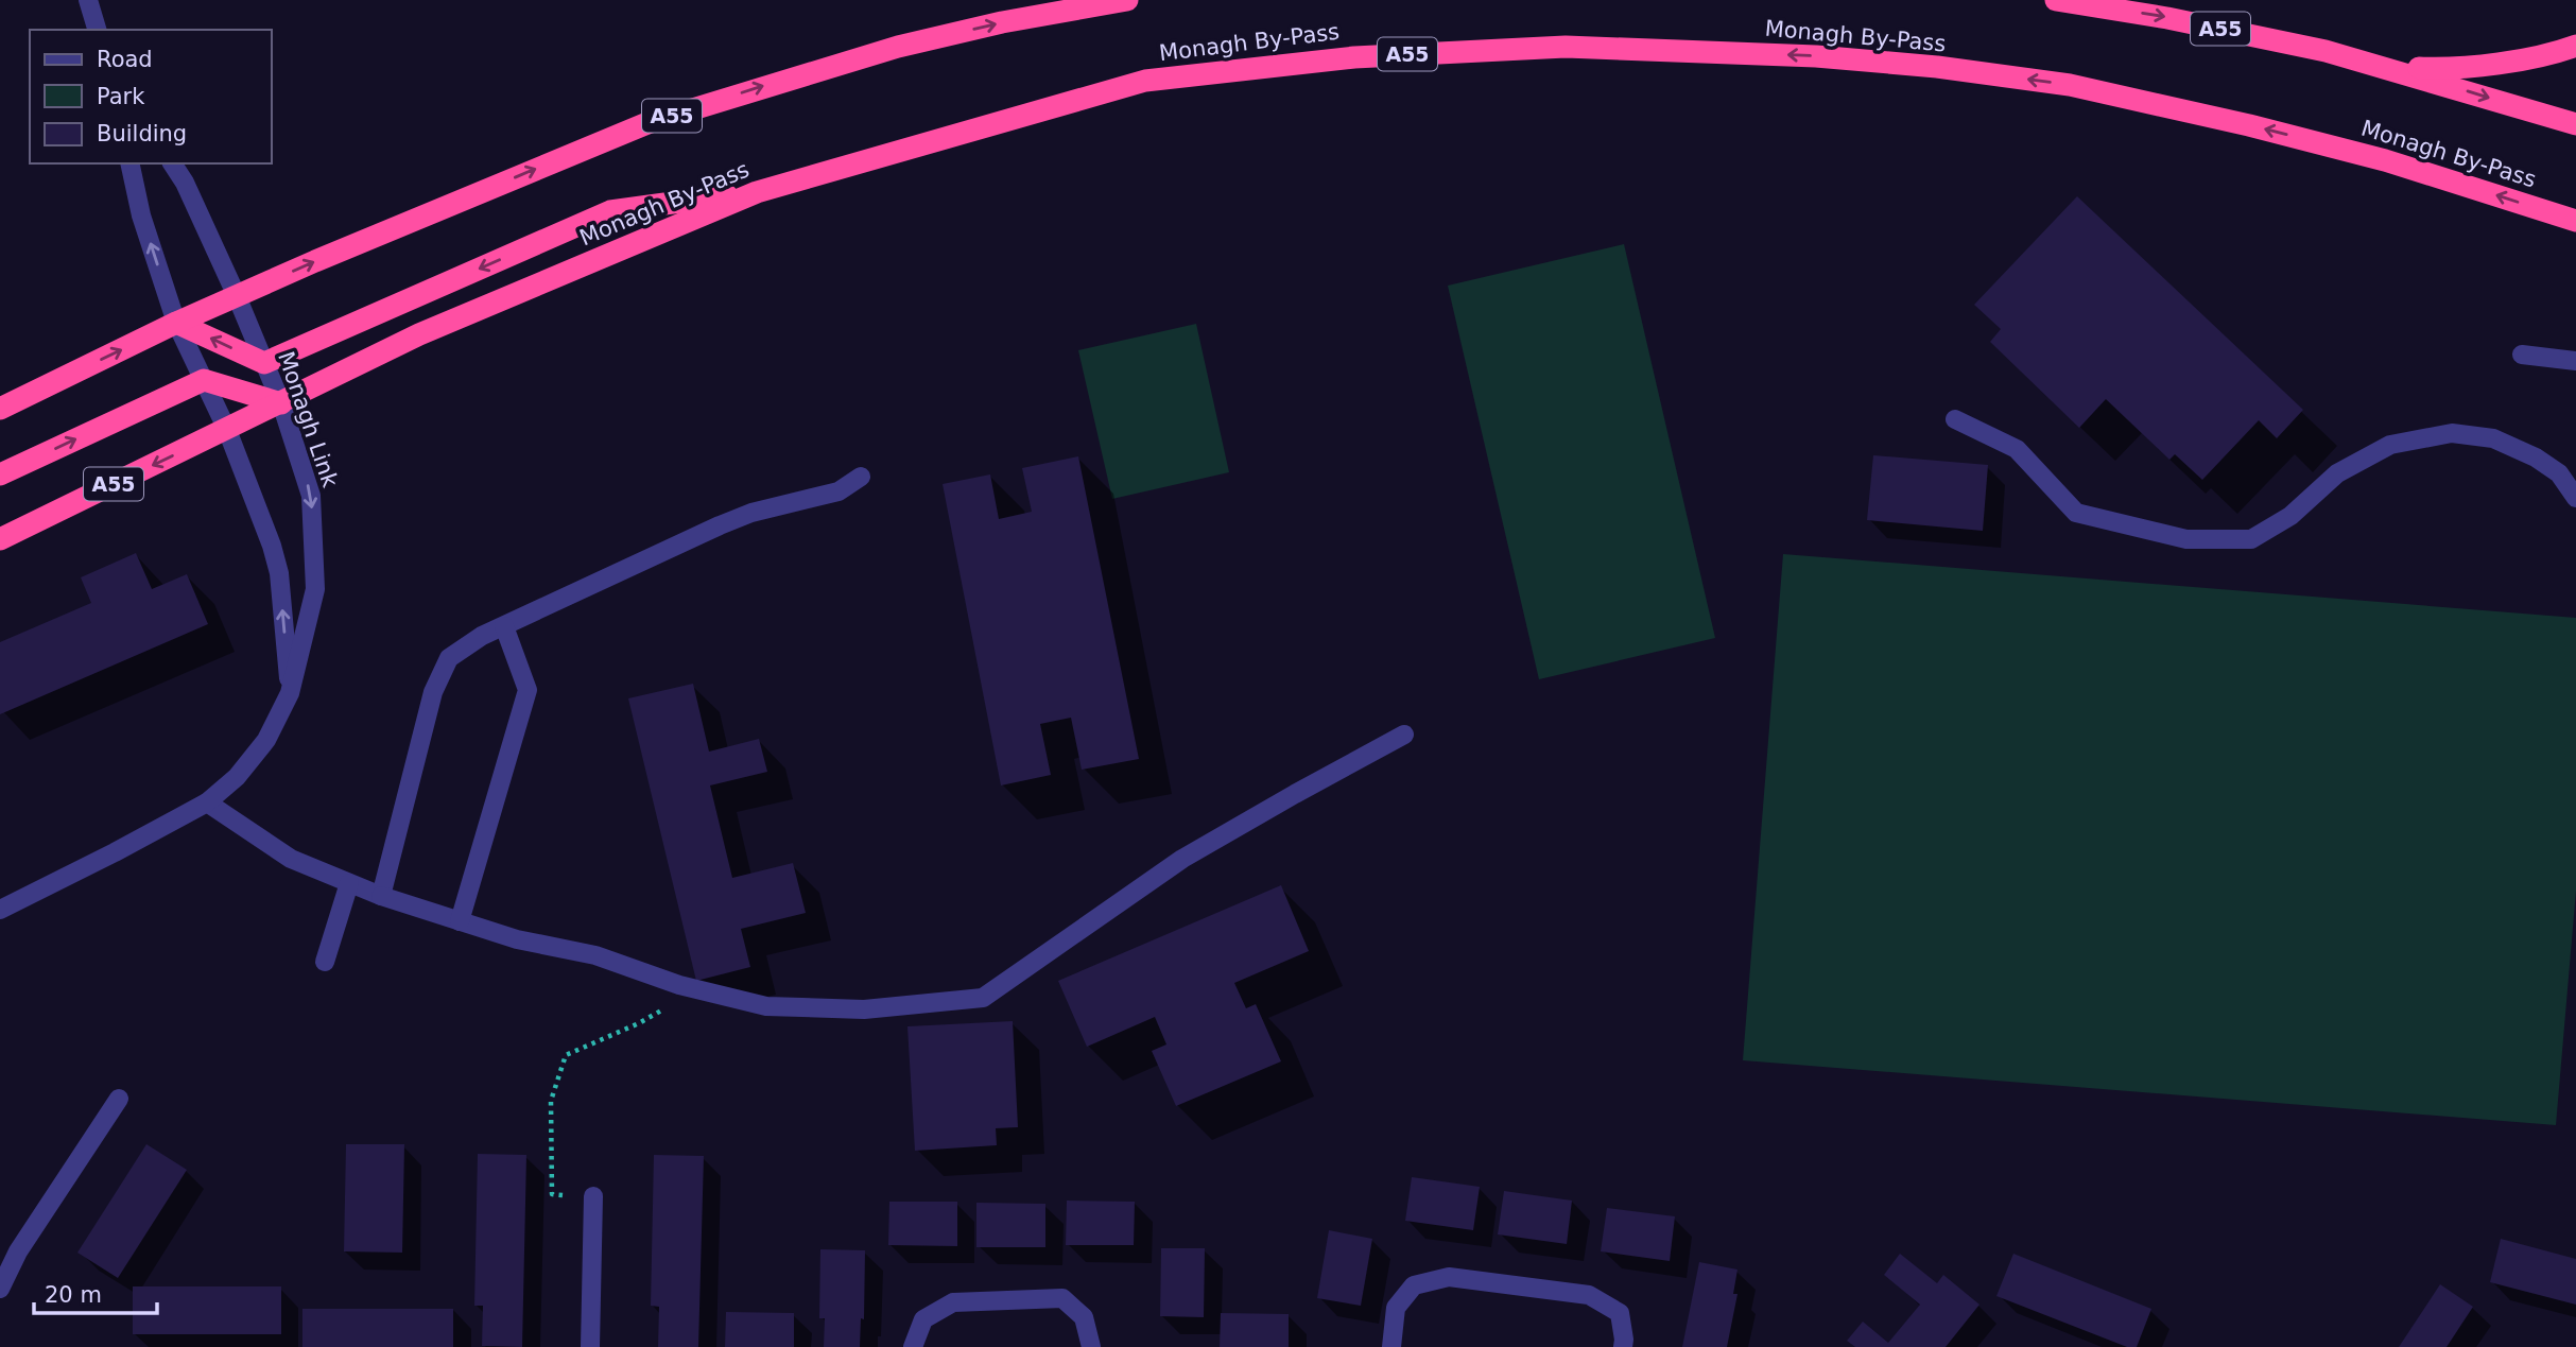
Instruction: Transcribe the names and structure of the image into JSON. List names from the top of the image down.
{
  "streets": {
    "highway": ["A55", "Monagh By-Pass"],
    "street": ["Monagh Link"]
  },
  "crossings": [
    ["A55", "Monagh Link"],
    ["Monagh By-Pass", "Monagh Link"]
  ],
  "legend": ["Road", "Park", "Building"],
  "scale_bar": "20 m"
}
